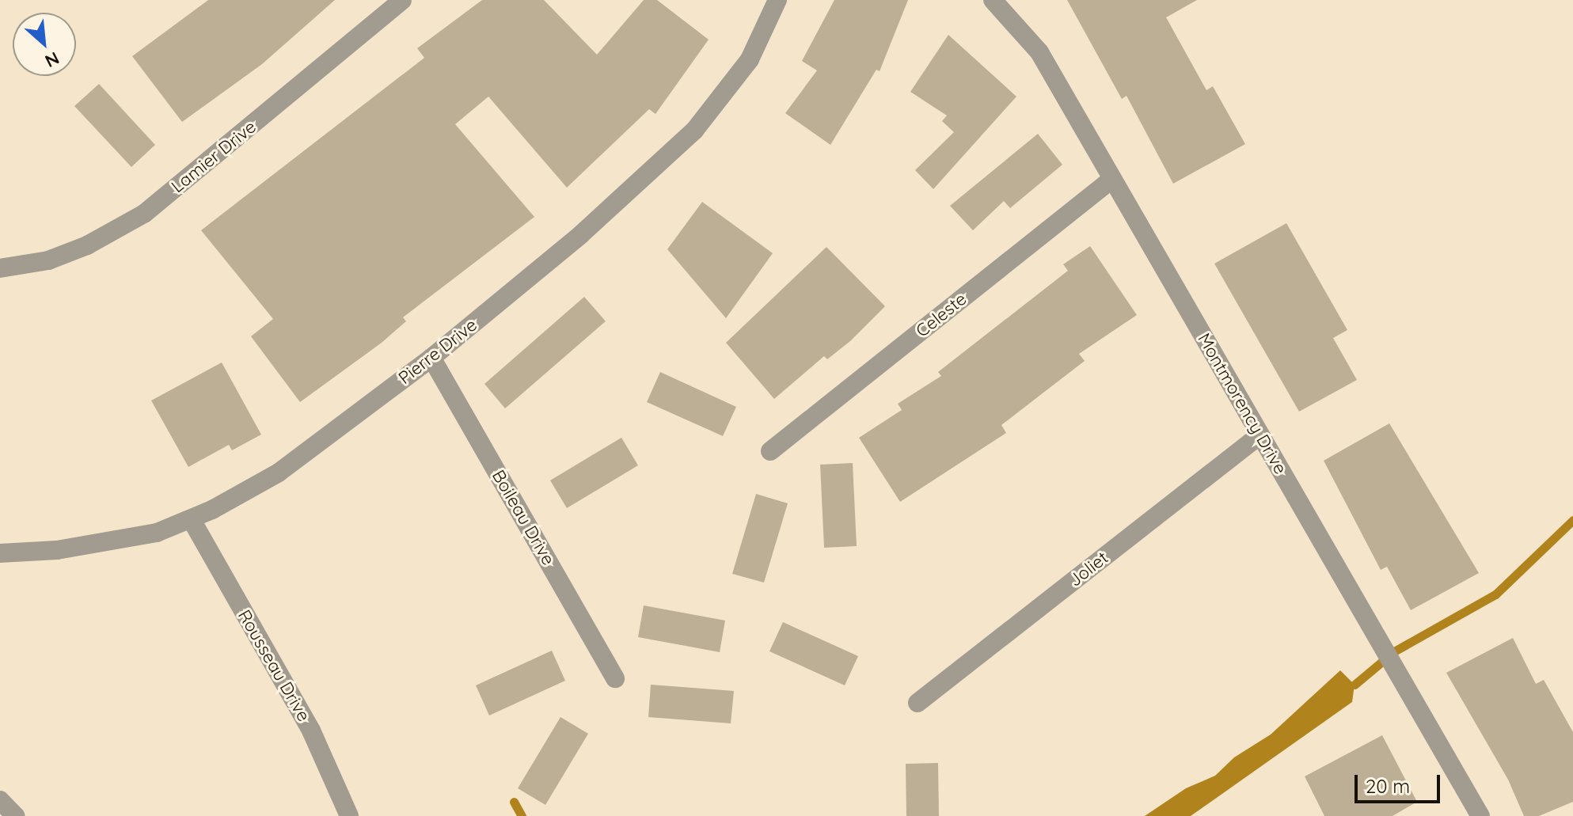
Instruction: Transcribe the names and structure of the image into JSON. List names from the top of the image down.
{
  "streets": {
    "street": [
      "Lamier Drive",
      "Celeste",
      "Pierre Drive",
      "Montmorency Drive",
      "Boileau Drive",
      "Joliet",
      "Rousseau Drive"
    ]
  },
  "crossings": [
    ["Celeste", "Montmorency Drive"],
    ["Pierre Drive", "Boileau Drive"],
    ["Pierre Drive", "Rousseau Drive"],
    ["Montmorency Drive", "Joliet"]
  ],
  "scale_bar": "20 m",
  "north": "bottom right"
}
